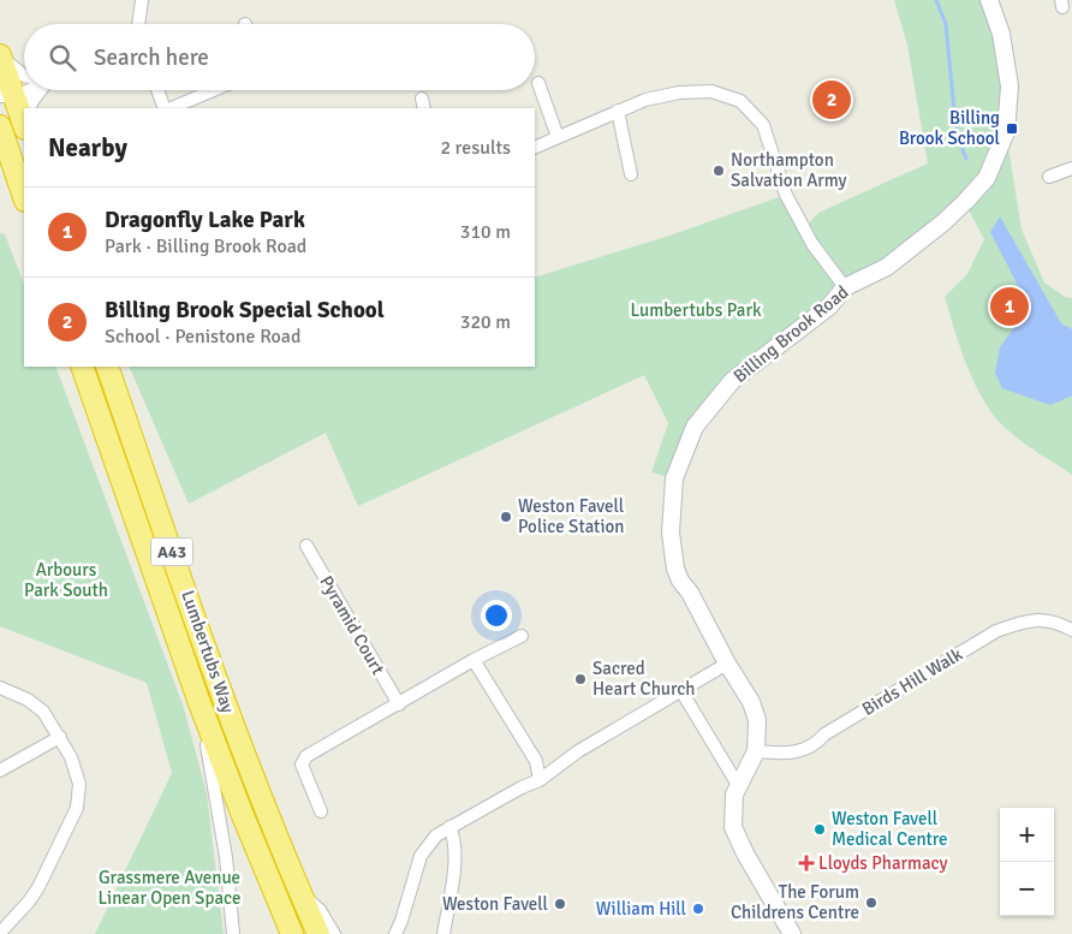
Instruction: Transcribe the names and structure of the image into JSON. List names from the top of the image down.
{
  "streets": {
    "highway": ["A43", "Lumbertubs Way"],
    "street": ["Billing Brook Road", "Pyramid Court", "Birds Hill Walk"]
  },
  "crossings": [
    ["Billing Brook Road", "Birds Hill Walk"]
  ],
  "parks": ["Lumbertubs Park", "Arbours Park South", "Grassmere Avenue Linear Open Space"],
  "places": {
    "transit": ["Billing Brook School"],
    "other": [
      "Northampton Salvation Army",
      "Weston Favell Police Station",
      "Sacred Heart Church",
      "Weston Favell Medical Centre",
      "The Forum Childrens Centre",
      "Weston Favell",
      "William Hill"
    ],
    "health": ["Lloyds Pharmacy"]
  },
  "page": {
    "search": "Search here",
    "pins": ["2", "1"],
    "heading": ["Nearby", "2 results"],
    "list": [
      {
        "mark": "1",
        "name": "Dragonfly Lake Park",
        "note": "Park · Billing Brook Road",
        "value": "310 m"
      },
      {
        "mark": "2",
        "name": "Billing Brook Special School",
        "note": "School · Penistone Road",
        "value": "320 m"
      }
    ],
    "map_buttons": ["+", "−"]
  }
}
